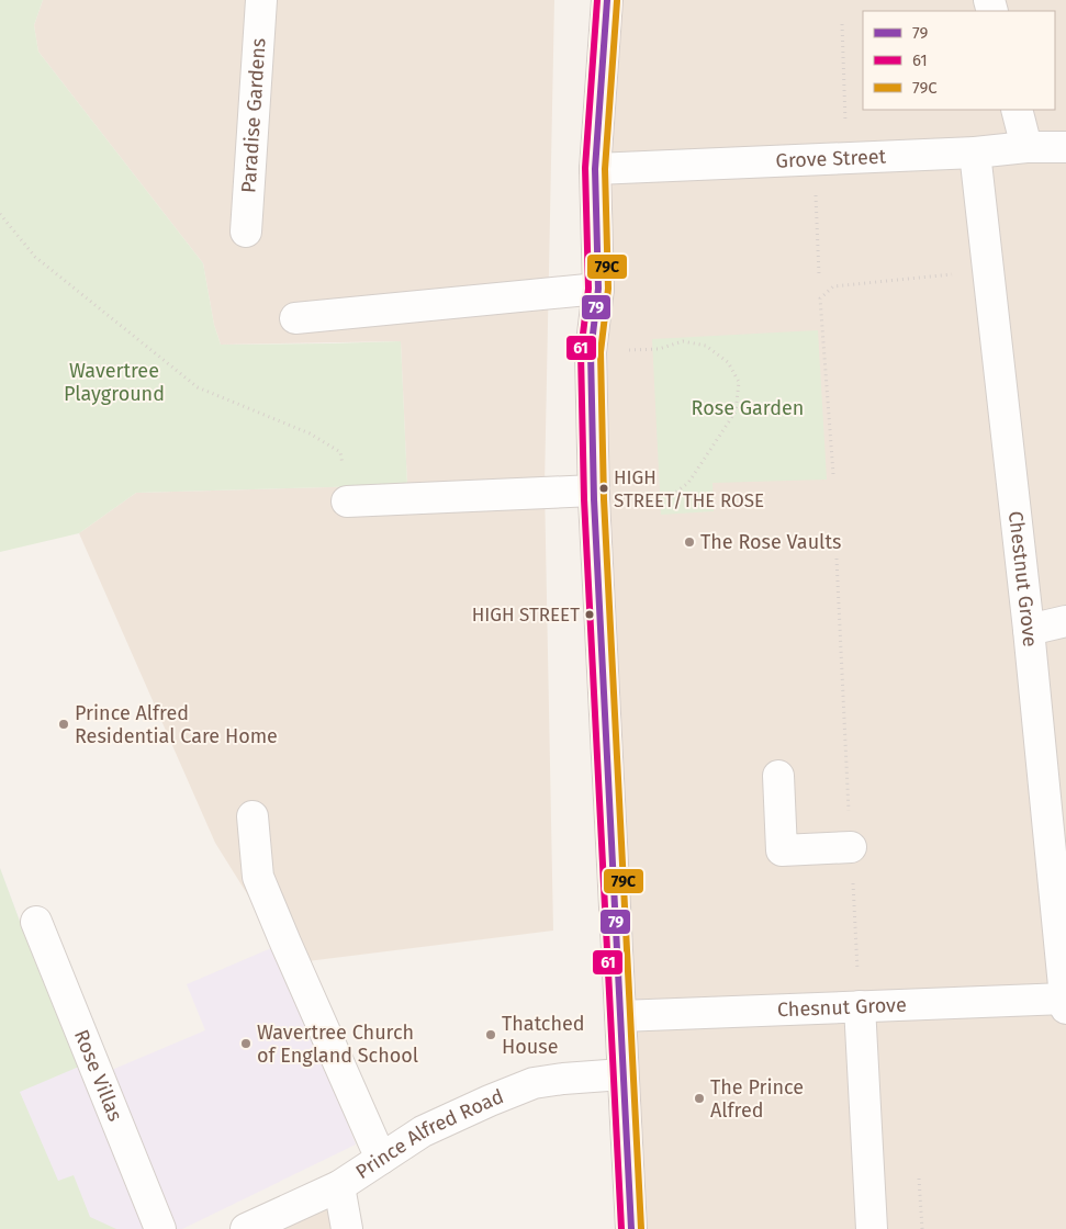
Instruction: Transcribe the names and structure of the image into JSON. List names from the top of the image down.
{
  "streets": {
    "street": [
      "Paradise Gardens",
      "Grove Street",
      "Chestnut Grove",
      "Chesnut Grove",
      "Rose Villas",
      "Prince Alfred Road"
    ]
  },
  "crossings": [
    ["Grove Street", "Chestnut Grove"],
    ["Chestnut Grove", "Chesnut Grove"]
  ],
  "parks": ["Wavertree Playground", "Rose Garden"],
  "places": [
    "HIGH STREET/THE ROSE",
    "The Rose Vaults",
    "HIGH STREET",
    "Prince Alfred Residential Care Home",
    "Thatched House",
    "Wavertree Church of England School",
    "The Prince Alfred"
  ],
  "lines": ["transit line 79", "transit line 61", "transit line 79C"],
  "legend": ["79", "61", "79C"]
}
